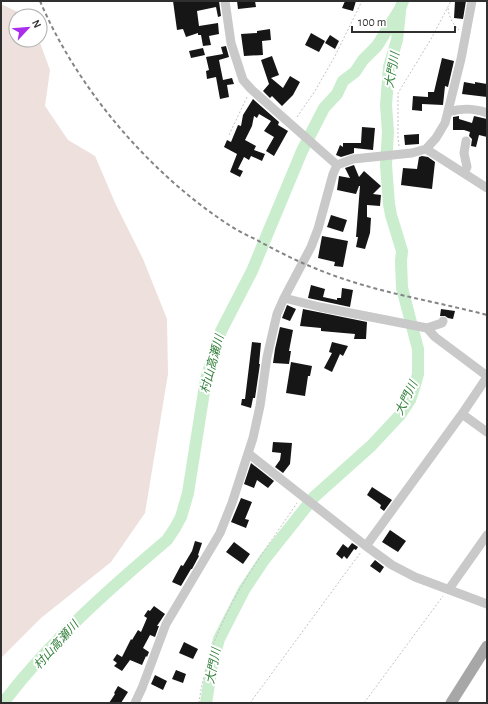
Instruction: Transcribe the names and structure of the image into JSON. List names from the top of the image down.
{
  "water": ["大門川", "村山高瀬川"],
  "scale_bar": "100 m",
  "north": "top right"
}
